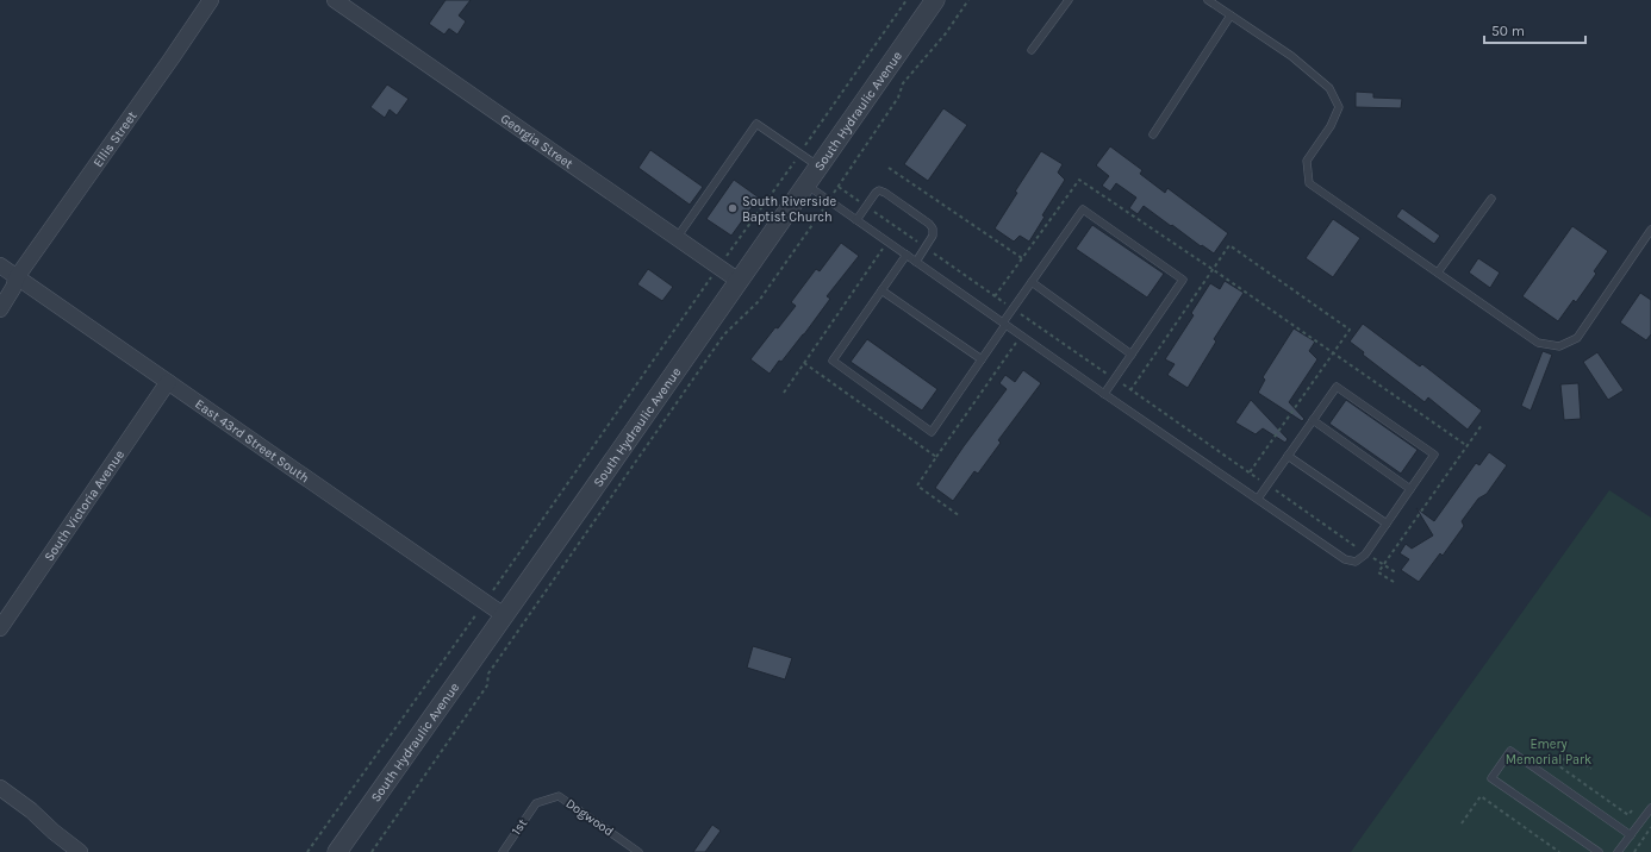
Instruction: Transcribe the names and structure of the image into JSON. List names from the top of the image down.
{
  "streets": {
    "street": [
      "South Hydraulic Avenue",
      "Ellis Street",
      "Georgia Street",
      "East 43rd Street South",
      "South Victoria Avenue"
    ],
    "lane": ["Dogwood", "1st"]
  },
  "crossings": [
    ["South Hydraulic Avenue", "Georgia Street"],
    ["South Hydraulic Avenue", "East 43rd Street South"],
    ["Ellis Street", "East 43rd Street South"],
    ["East 43rd Street South", "South Victoria Avenue"],
    ["Dogwood", "1st"]
  ],
  "parks": ["Emery Memorial Park"],
  "places": ["South Riverside Baptist Church"],
  "scale_bar": "50 m"
}
